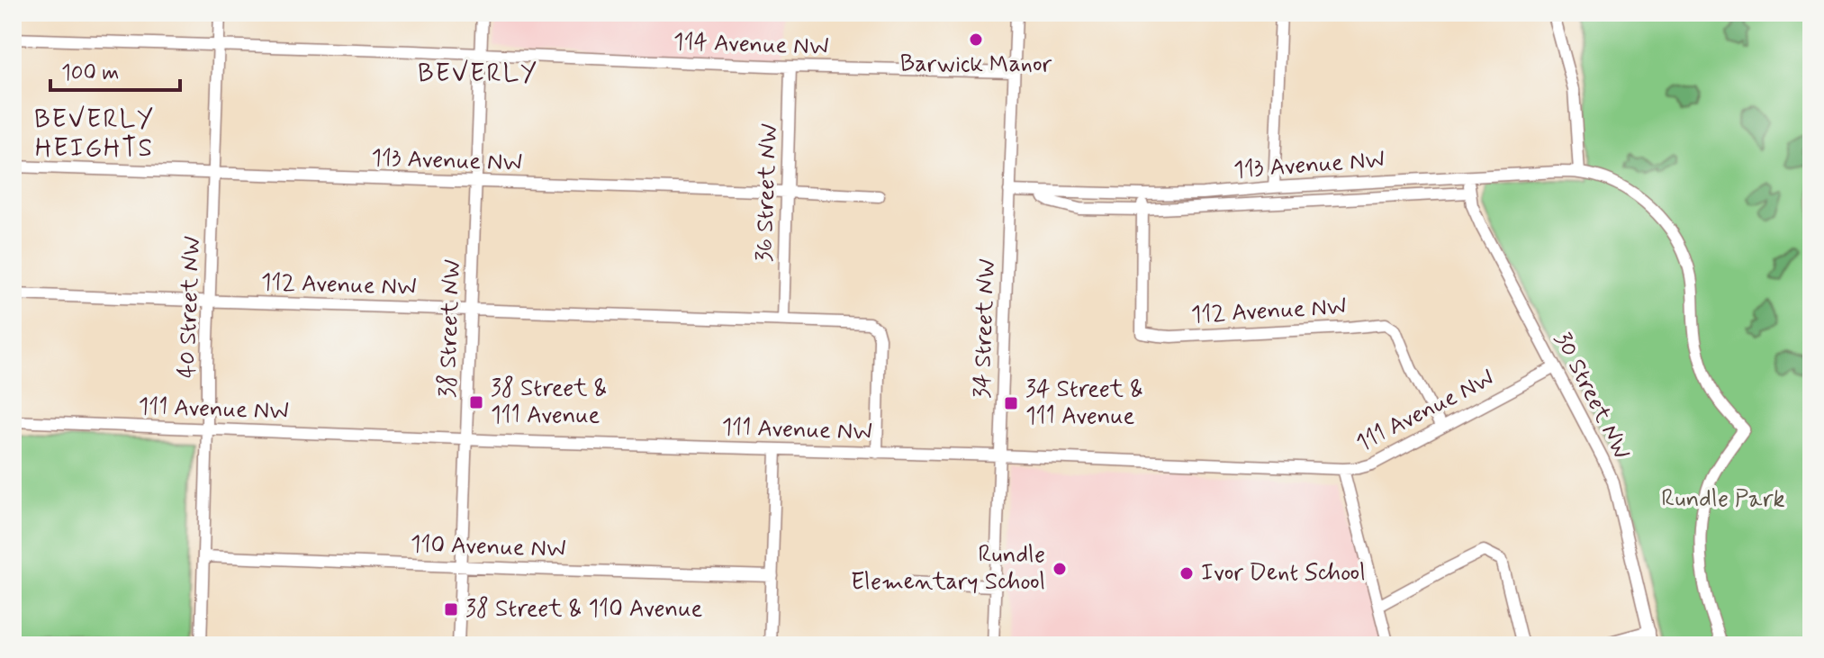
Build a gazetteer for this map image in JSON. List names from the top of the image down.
{
  "streets": {
    "street": [
      "114 Avenue NW",
      "113 Avenue NW",
      "36 Street NW",
      "112 Avenue NW",
      "40 Street NW",
      "38 Street NW",
      "34 Street NW",
      "30 Street NW",
      "111 Avenue NW",
      "110 Avenue NW"
    ]
  },
  "crossings": [
    ["114 Avenue NW", "36 Street NW"],
    ["114 Avenue NW", "40 Street NW"],
    ["114 Avenue NW", "38 Street NW"],
    ["114 Avenue NW", "34 Street NW"],
    ["113 Avenue NW", "36 Street NW"],
    ["113 Avenue NW", "112 Avenue NW"],
    ["113 Avenue NW", "40 Street NW"],
    ["113 Avenue NW", "38 Street NW"],
    ["113 Avenue NW", "34 Street NW"],
    ["113 Avenue NW", "30 Street NW"],
    ["36 Street NW", "112 Avenue NW"],
    ["112 Avenue NW", "40 Street NW"],
    ["112 Avenue NW", "38 Street NW"],
    ["112 Avenue NW", "111 Avenue NW"],
    ["40 Street NW", "111 Avenue NW"],
    ["40 Street NW", "110 Avenue NW"],
    ["38 Street NW", "111 Avenue NW"],
    ["38 Street NW", "110 Avenue NW"],
    ["34 Street NW", "111 Avenue NW"],
    ["30 Street NW", "111 Avenue NW"]
  ],
  "districts": ["BEVERLY", "BEVERLY HEIGHTS"],
  "parks": ["Rundle Park"],
  "places": {
    "other": ["Barwick Manor", "Rundle Elementary School", "Ivor Dent School"],
    "transit": ["38 Street & 111 Avenue", "34 Street & 111 Avenue", "38 Street & 110 Avenue"]
  },
  "scale_bar": "100 m"
}
